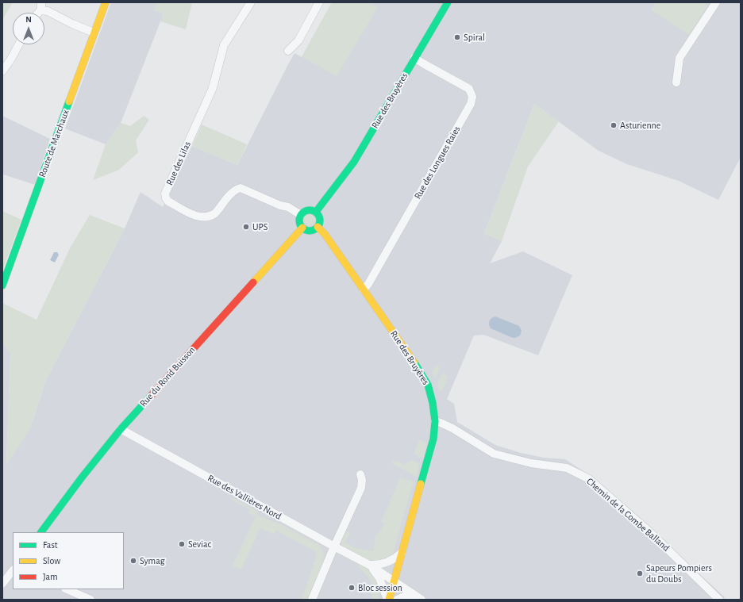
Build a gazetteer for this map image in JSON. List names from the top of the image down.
{
  "streets": {
    "street": [
      "Rue des Bruyères",
      "Route de Marchaux",
      "Rue des Longues Raies",
      "Rue des Lilas",
      "Rue du Rond Buisson",
      "Rue des Vallières Nord",
      "Chemin de la Combe Balland"
    ]
  },
  "crossings": [
    ["Rue des Bruyères", "Rue des Longues Raies"],
    ["Rue des Bruyères", "Rue des Lilas"],
    ["Rue des Bruyères", "Rue du Rond Buisson"],
    ["Rue des Bruyères", "Rue des Vallières Nord"],
    ["Rue des Bruyères", "Chemin de la Combe Balland"],
    ["Rue des Lilas", "Rue du Rond Buisson"],
    ["Rue du Rond Buisson", "Rue des Vallières Nord"]
  ],
  "places": [
    "Spiral",
    "Asturienne",
    "UPS",
    "Seviac",
    "Symag",
    "Sapeurs Pompiers du Doubs",
    "Bloc session"
  ],
  "legend": ["Fast", "Slow", "Jam"],
  "north": "top"
}
